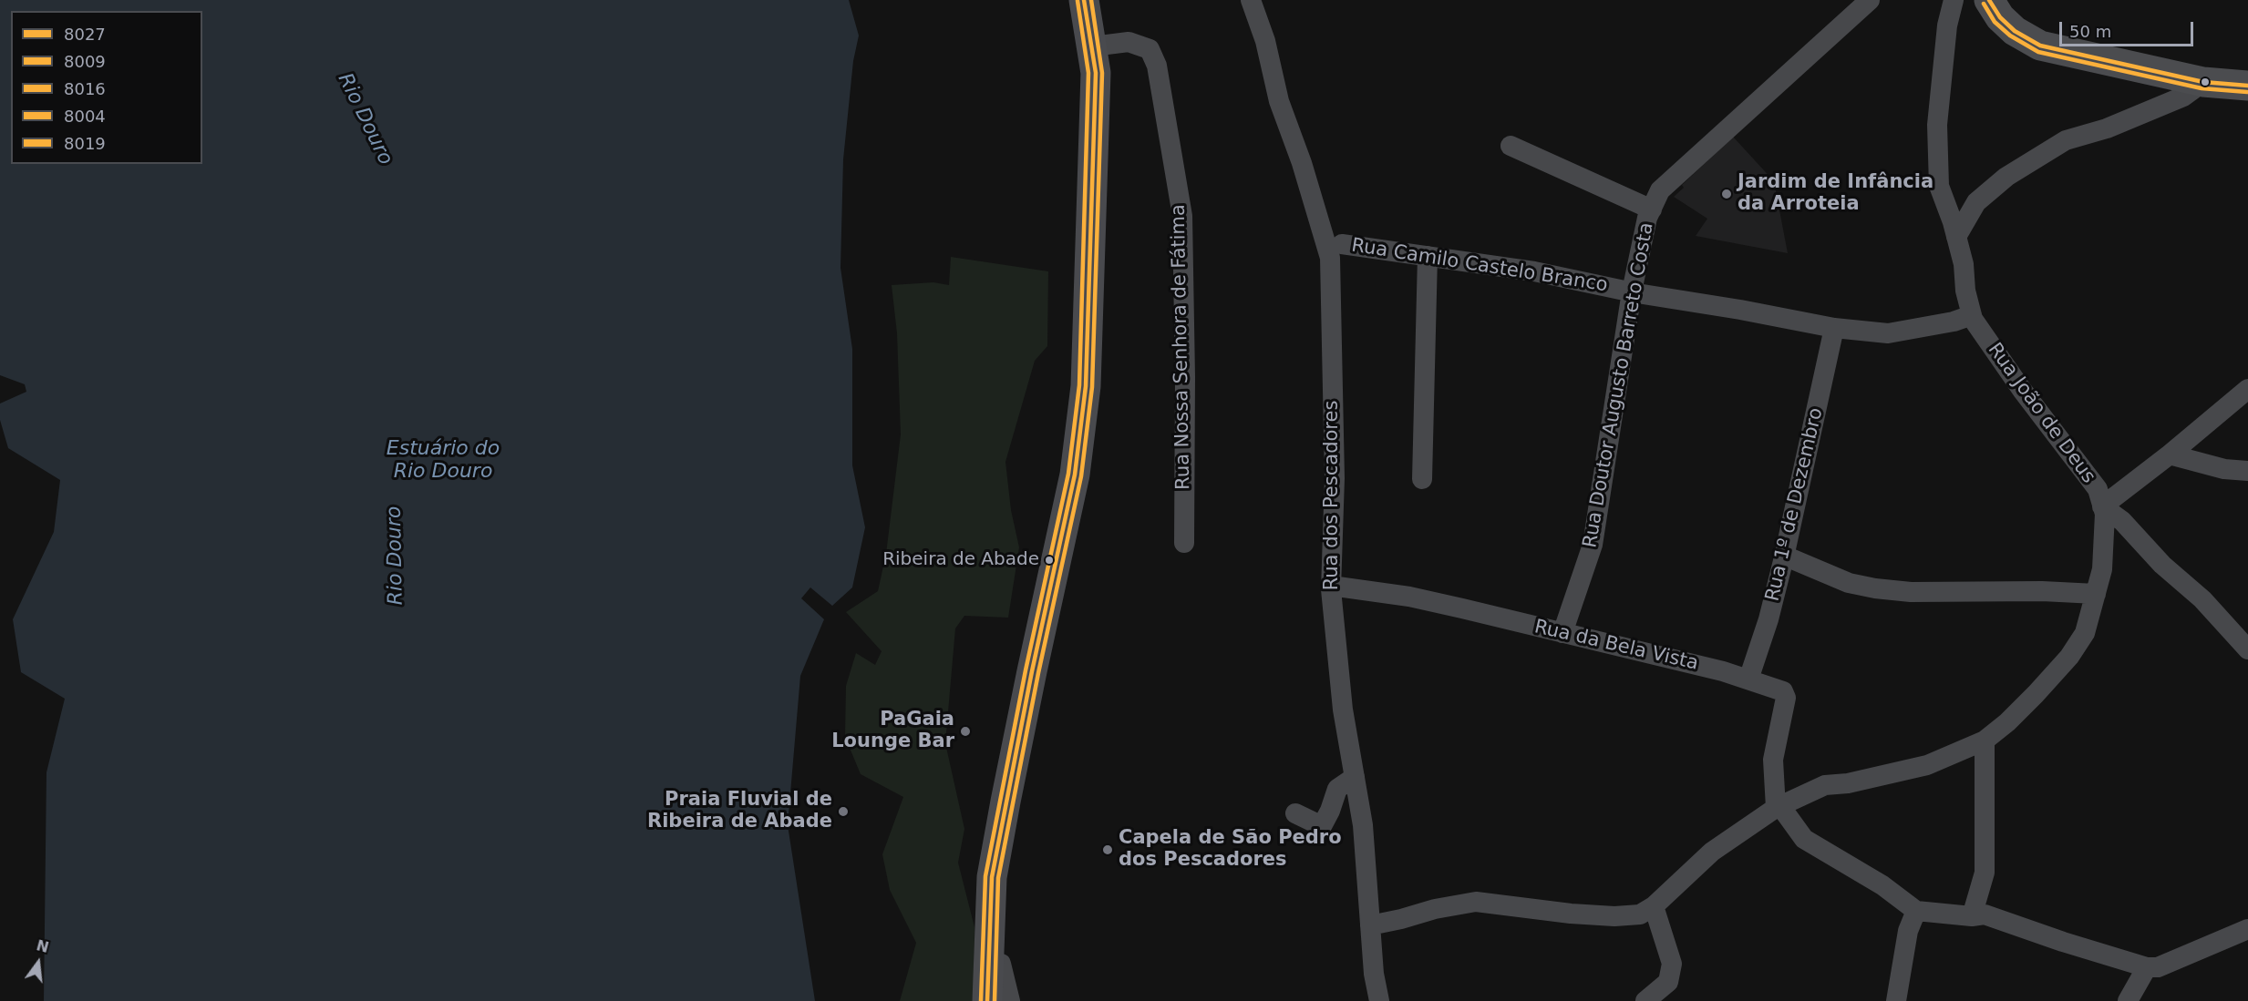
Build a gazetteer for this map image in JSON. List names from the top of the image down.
{
  "streets": {
    "street": [
      "Rua Camilo Castelo Branco",
      "Rua Nossa Senhora de Fátima",
      "Rua Doutor Augusto Barreto Costa",
      "Rua João de Deus",
      "Rua dos Pescadores",
      "Rua 1º de Dezembro",
      "Rua da Bela Vista"
    ]
  },
  "crossings": [
    ["Rua Camilo Castelo Branco", "Rua Doutor Augusto Barreto Costa"],
    ["Rua Camilo Castelo Branco", "Rua João de Deus"],
    ["Rua Camilo Castelo Branco", "Rua 1º de Dezembro"],
    ["Rua Doutor Augusto Barreto Costa", "Rua da Bela Vista"],
    ["Rua João de Deus", "Rua dos Pescadores"],
    ["Rua João de Deus", "Rua da Bela Vista"],
    ["Rua dos Pescadores", "Rua da Bela Vista"],
    ["Rua 1º de Dezembro", "Rua da Bela Vista"]
  ],
  "water": ["Rio Douro", "Estuário do Rio Douro"],
  "places": [
    "Jardim de Infância da Arroteia",
    "Ribeira de Abade",
    "PaGaia Lounge Bar",
    "Praia Fluvial de Ribeira de Abade",
    "Capela de São Pedro dos Pescadores"
  ],
  "lines": [
    "transit line 8027",
    "transit line 8009",
    "transit line 8004",
    "transit line 8016",
    "transit line 8019"
  ],
  "legend": [
    "8027",
    "8009",
    "8016",
    "8004",
    "8019"
  ],
  "scale_bar": "50 m",
  "north": "top"
}
